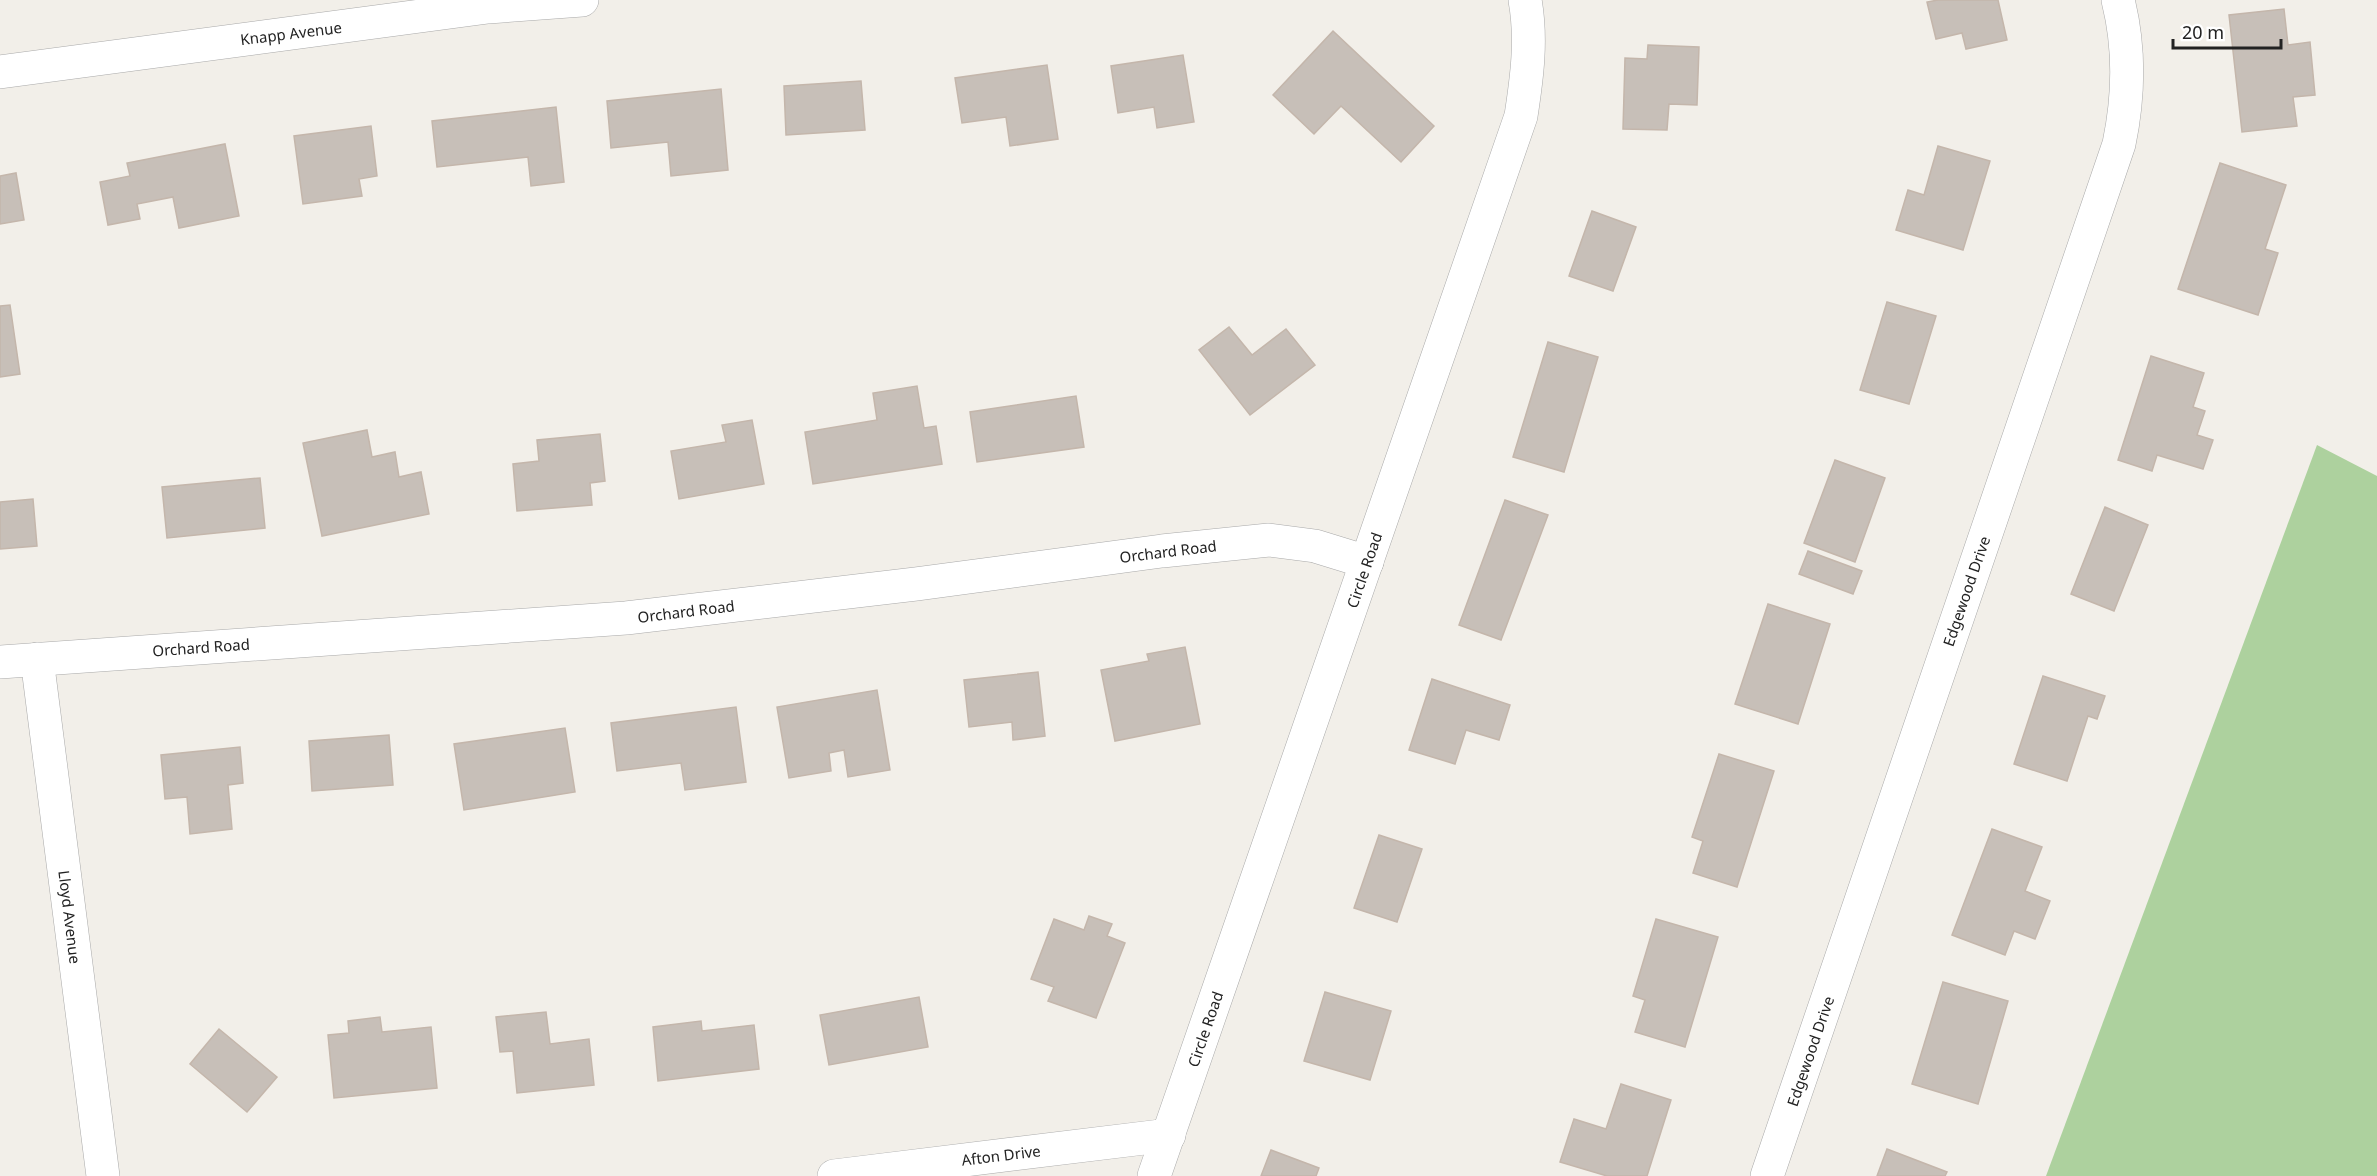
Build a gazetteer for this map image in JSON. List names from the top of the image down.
{
  "streets": {
    "street": [
      "Knapp Avenue",
      "Orchard Road",
      "Circle Road",
      "Edgewood Drive",
      "Lloyd Avenue",
      "Afton Drive"
    ]
  },
  "crossings": [
    ["Orchard Road", "Circle Road"],
    ["Orchard Road", "Lloyd Avenue"],
    ["Circle Road", "Afton Drive"]
  ],
  "scale_bar": "20 m"
}
